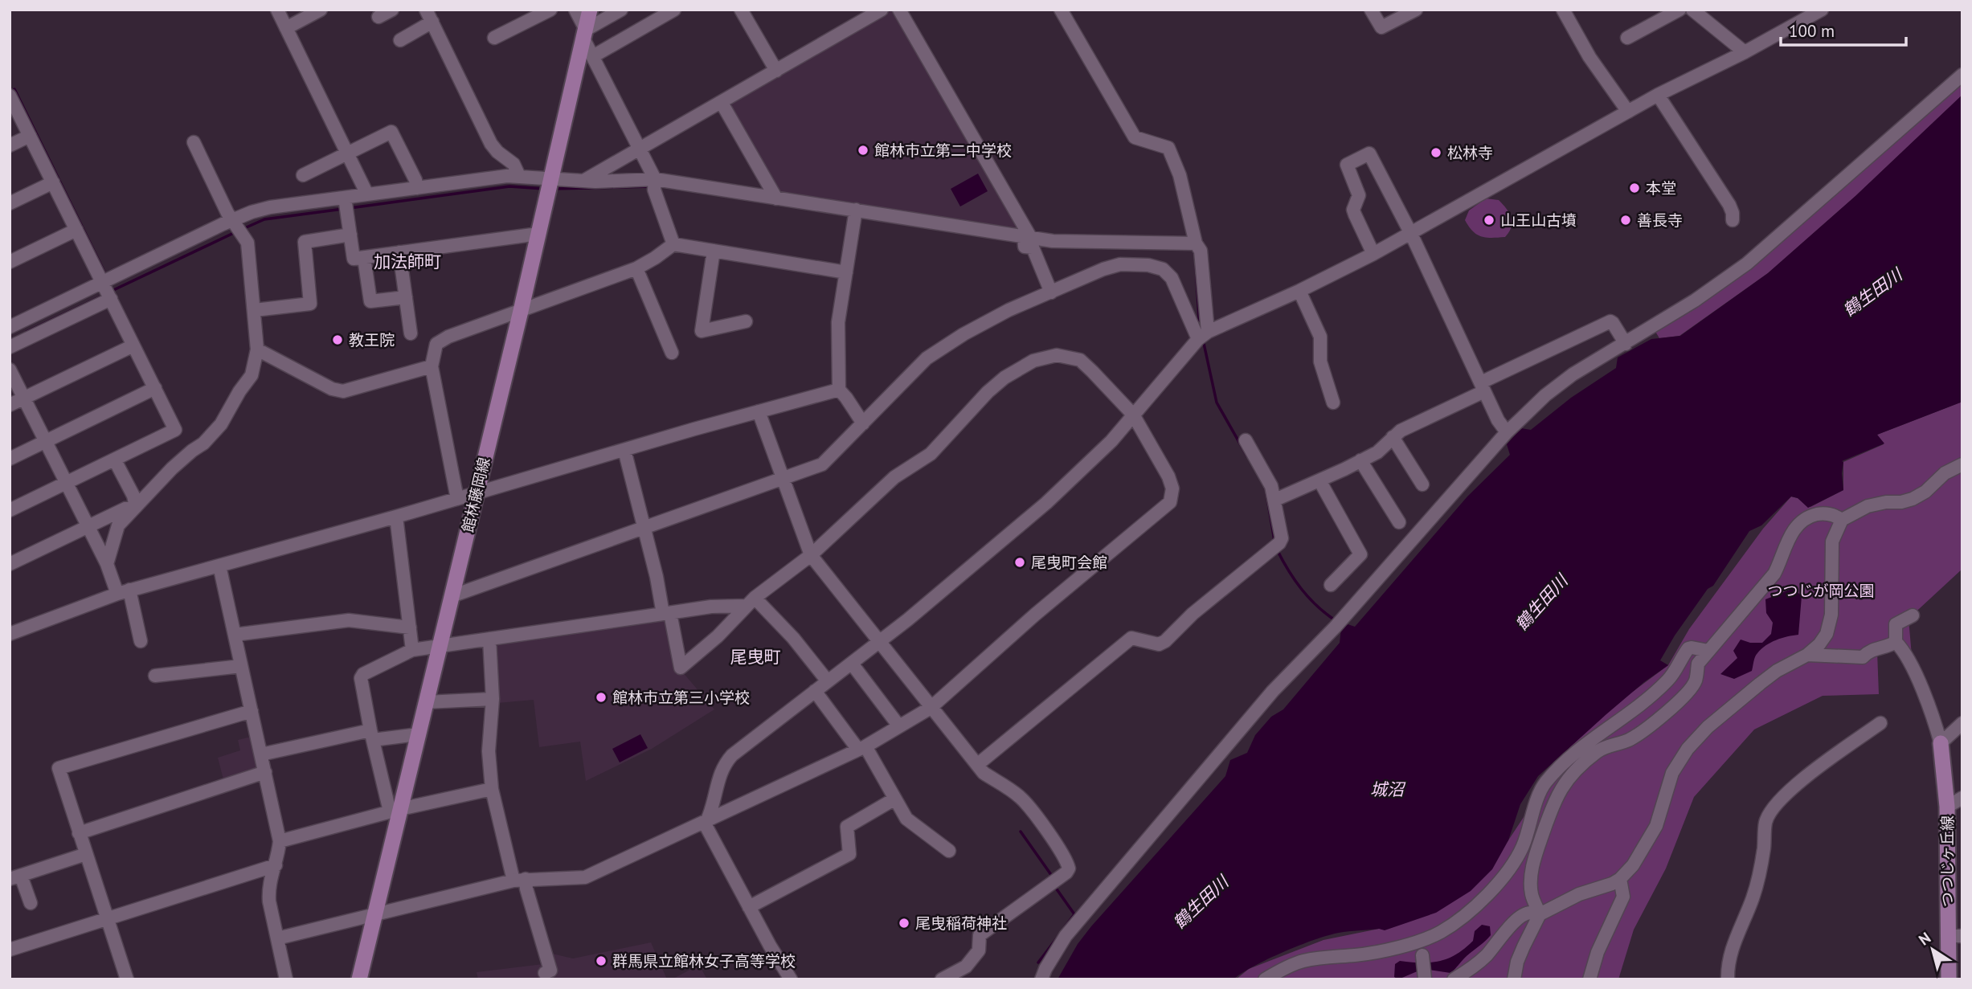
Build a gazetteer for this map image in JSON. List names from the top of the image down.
{
  "streets": {
    "main road": ["館林藤岡線", "つつじヶ丘線"]
  },
  "districts": ["加法師町", "尾曳町"],
  "water": ["鶴生田川", "城沼"],
  "parks": ["つつじが岡公園"],
  "places": [
    "館林市立第二中学校",
    "松林寺",
    "本堂",
    "山王山古墳",
    "善長寺",
    "教王院",
    "尾曳町会館",
    "館林市立第三小学校",
    "尾曳稲荷神社",
    "群馬県立館林女子高等学校"
  ],
  "scale_bar": "100 m",
  "north": "top left"
}
